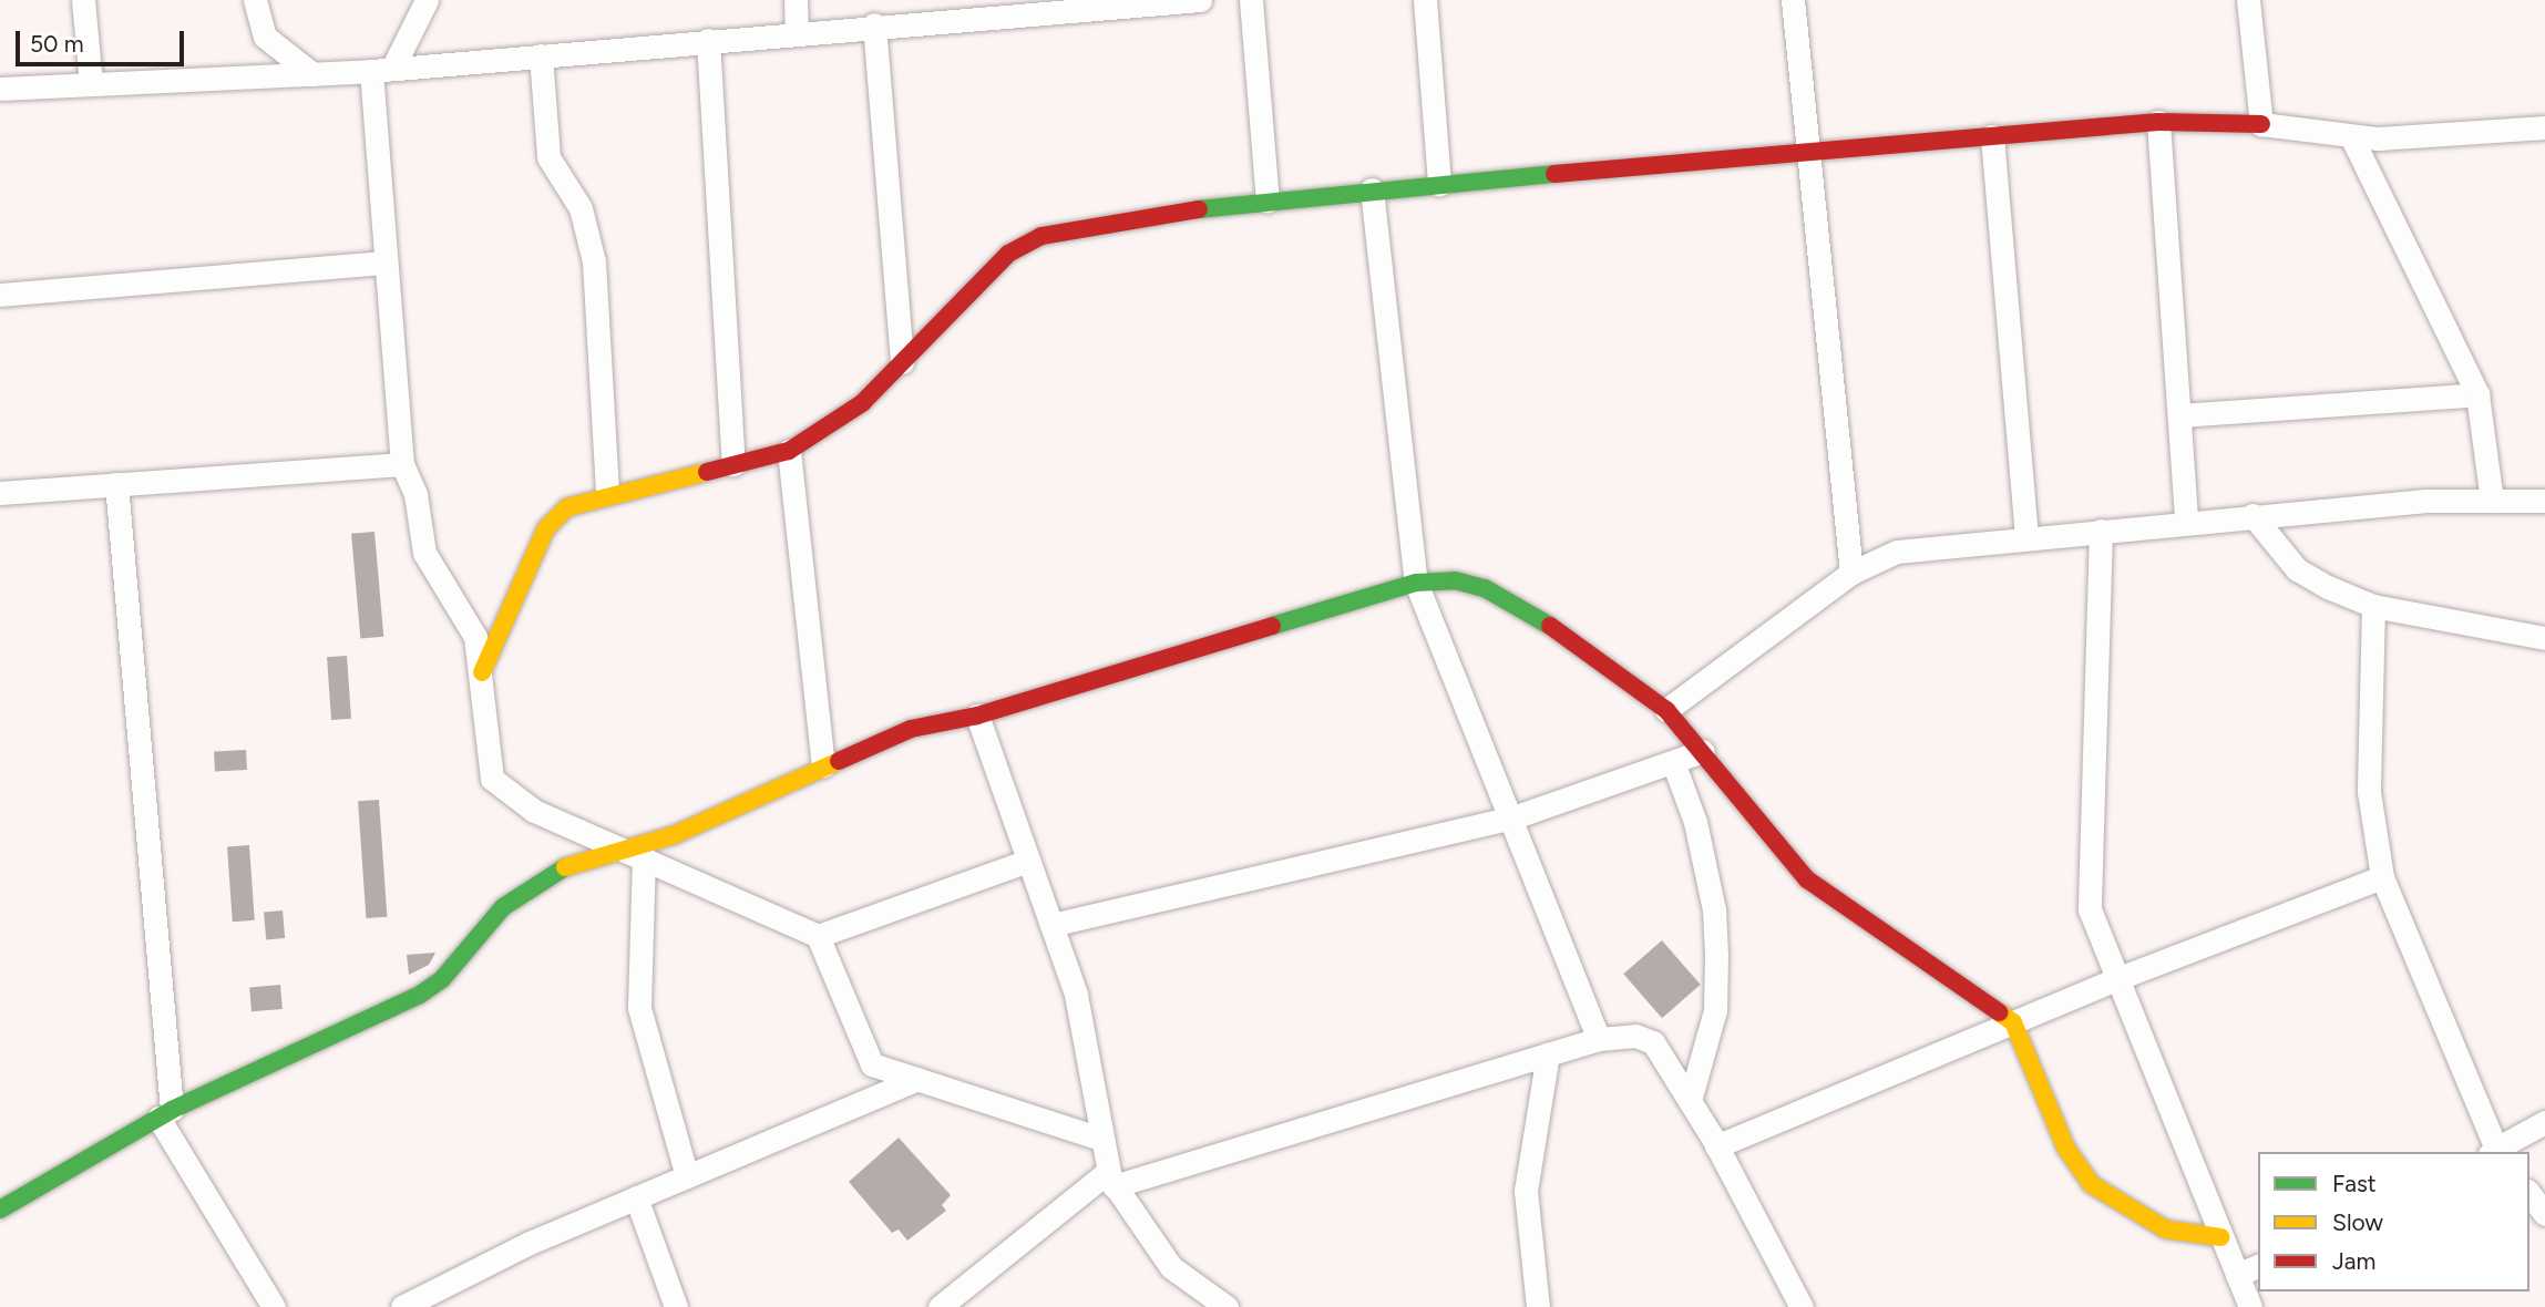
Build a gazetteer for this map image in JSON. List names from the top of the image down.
{
  "legend": ["Fast", "Slow", "Jam"],
  "scale_bar": "50 m"
}
